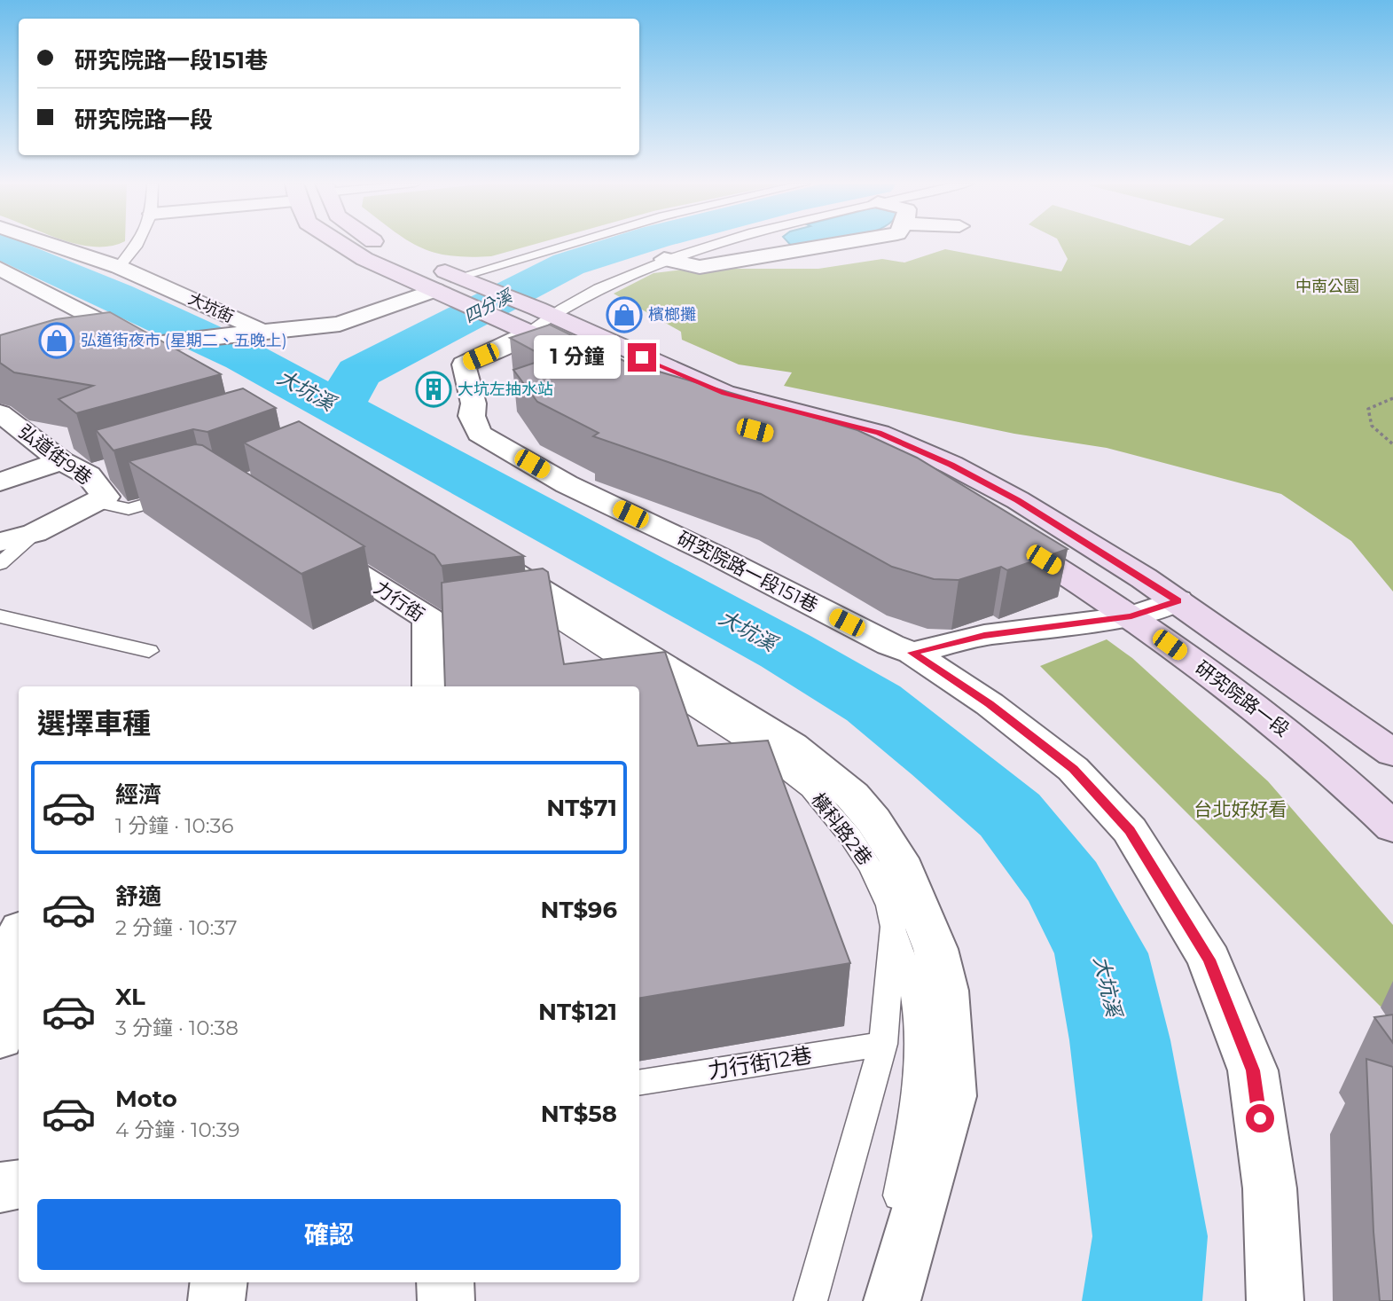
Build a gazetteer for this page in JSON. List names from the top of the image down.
{
  "streets": {
    "main road": ["研究院路一段"],
    "street": [
      "大坑街",
      "弘道街9巷",
      "研究院路一段151巷",
      "力行街"
    ],
    "lane": ["橫科路2巷", "力行街12巷"]
  },
  "crossings": [
    ["橫科路2巷", "力行街12巷"]
  ],
  "water": ["四分溪", "大坑溪"],
  "parks": ["中南公園", "台北好好看"],
  "places": {
    "shop": ["檳榔攤", "弘道街夜市 (星期二、五晚上)"],
    "building": ["大坑左抽水站"]
  },
  "page": {
    "banner": ["研究院路一段151巷", "研究院路一段"],
    "bubble": "1 分鐘",
    "heading": "選擇車種",
    "list": [
      {
        "name": "經濟",
        "note": "1 分鐘 · 10:36",
        "value": "NT$71"
      },
      {
        "name": "舒適",
        "note": "2 分鐘 · 10:37",
        "value": "NT$96"
      },
      {
        "name": "XL",
        "note": "3 分鐘 · 10:38",
        "value": "NT$121"
      },
      {
        "name": "Moto",
        "note": "4 分鐘 · 10:39",
        "value": "NT$58"
      }
    ],
    "buttons": "確認"
  }
}
